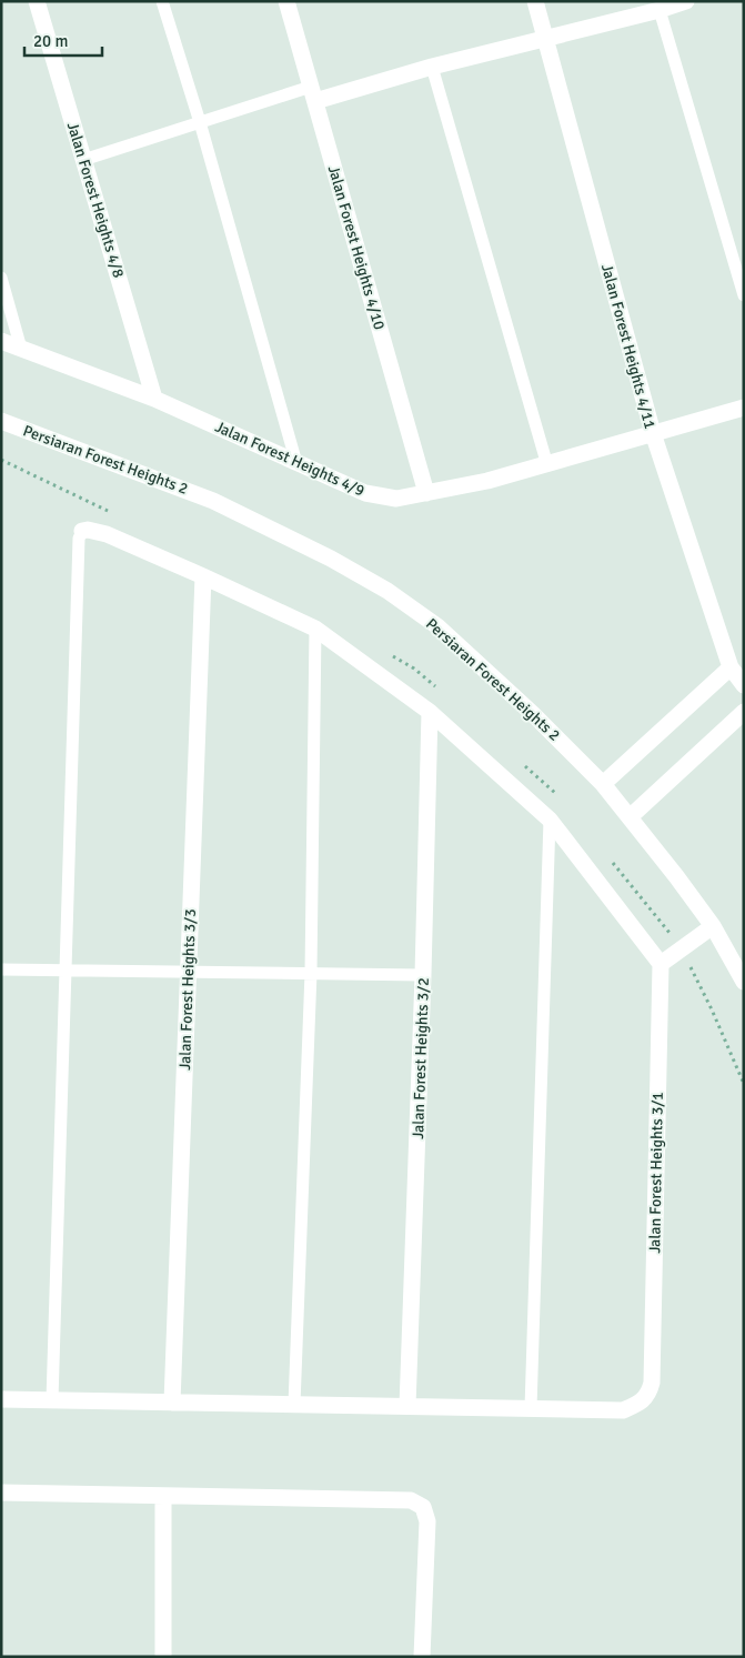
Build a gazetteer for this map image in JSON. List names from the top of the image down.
{
  "streets": {
    "street": [
      "Jalan Forest Heights 4/8",
      "Jalan Forest Heights 4/10",
      "Jalan Forest Heights 4/11",
      "Jalan Forest Heights 4/9",
      "Persiaran Forest Heights 2",
      "Jalan Forest Heights 3/3",
      "Jalan Forest Heights 3/2",
      "Jalan Forest Heights 3/1"
    ]
  },
  "crossings": [
    ["Jalan Forest Heights 4/8", "Jalan Forest Heights 4/9"],
    ["Jalan Forest Heights 4/10", "Jalan Forest Heights 4/9"],
    ["Jalan Forest Heights 4/11", "Jalan Forest Heights 4/9"]
  ],
  "scale_bar": "20 m"
}
